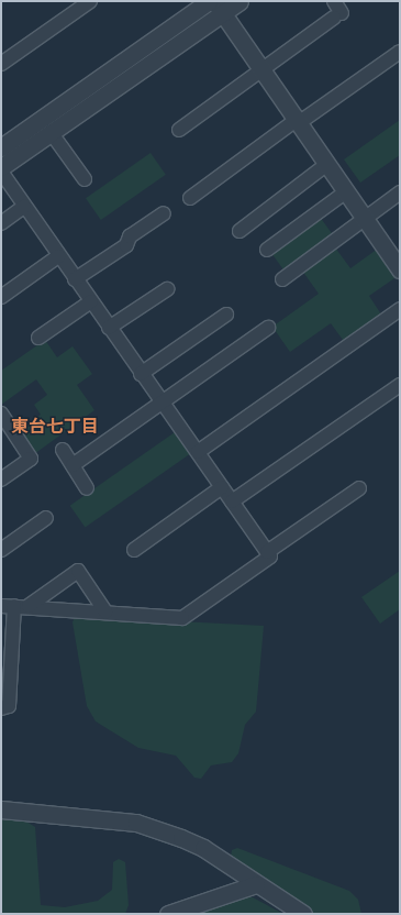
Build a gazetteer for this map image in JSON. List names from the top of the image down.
{
  "districts": ["東台七丁目"]
}
